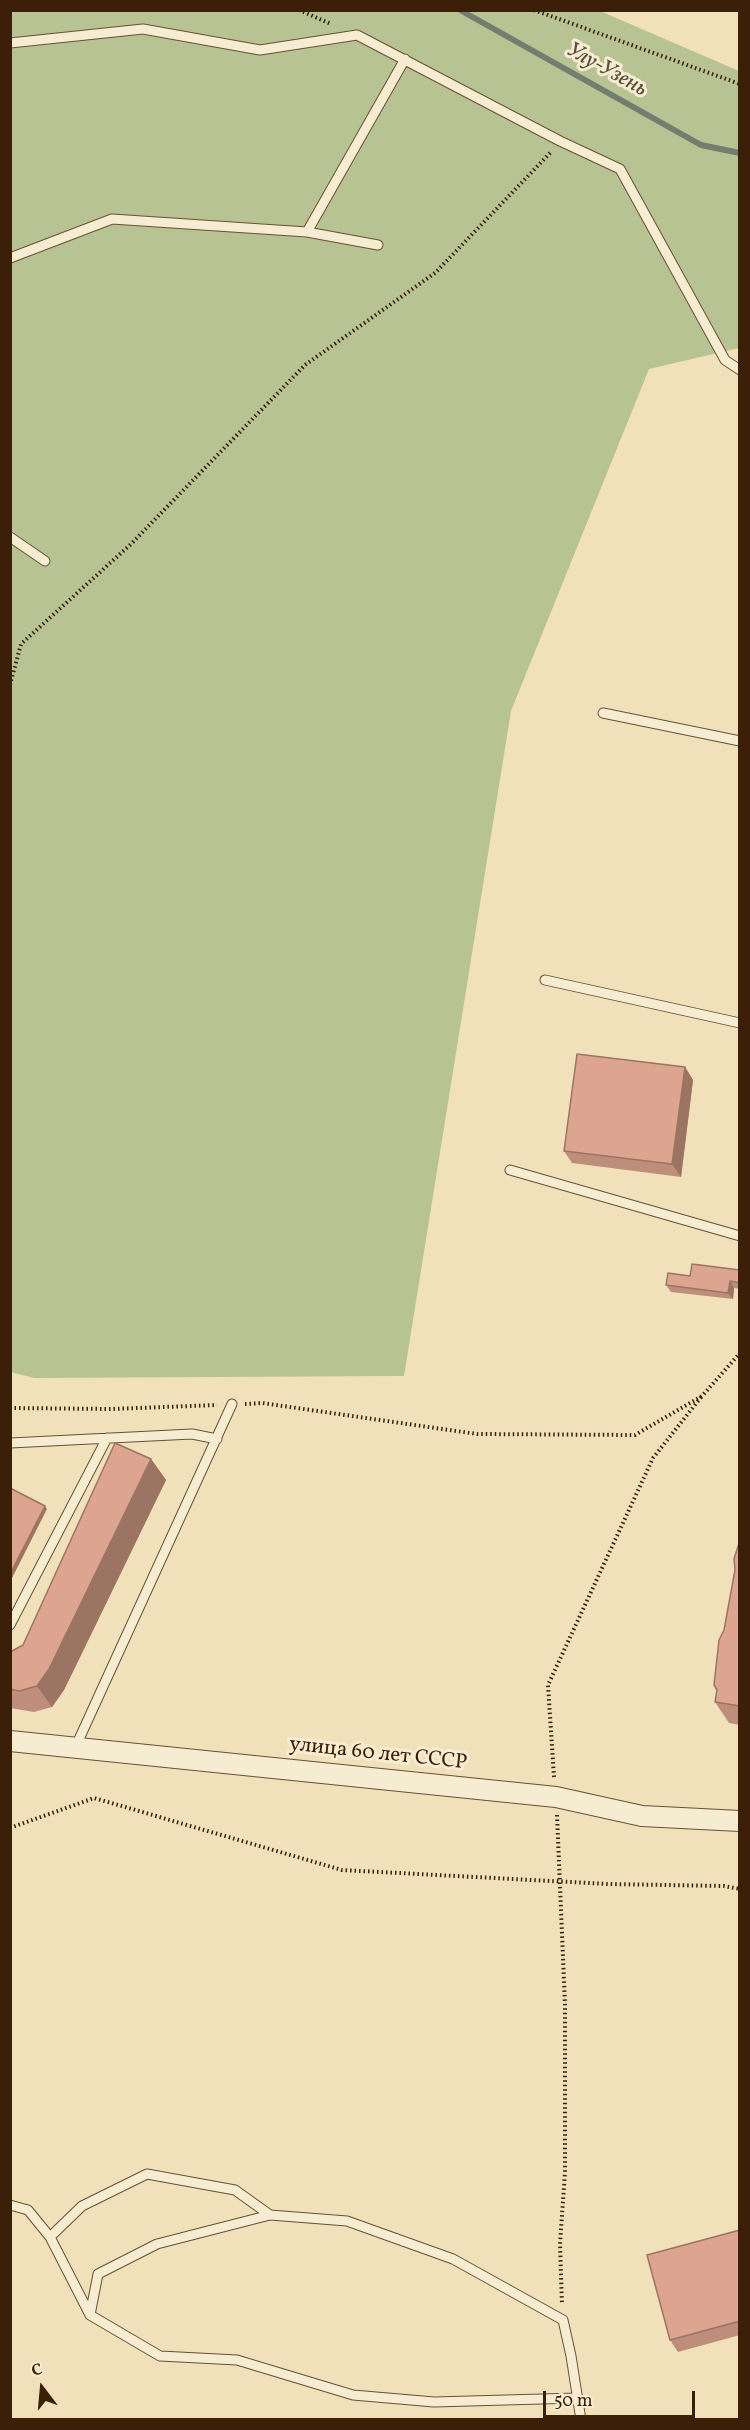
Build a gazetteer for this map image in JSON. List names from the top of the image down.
{
  "streets": {
    "street": ["улица 60 лет СССР"]
  },
  "water": ["Улу-Узень"],
  "scale_bar": "50 m",
  "north": "top"
}
